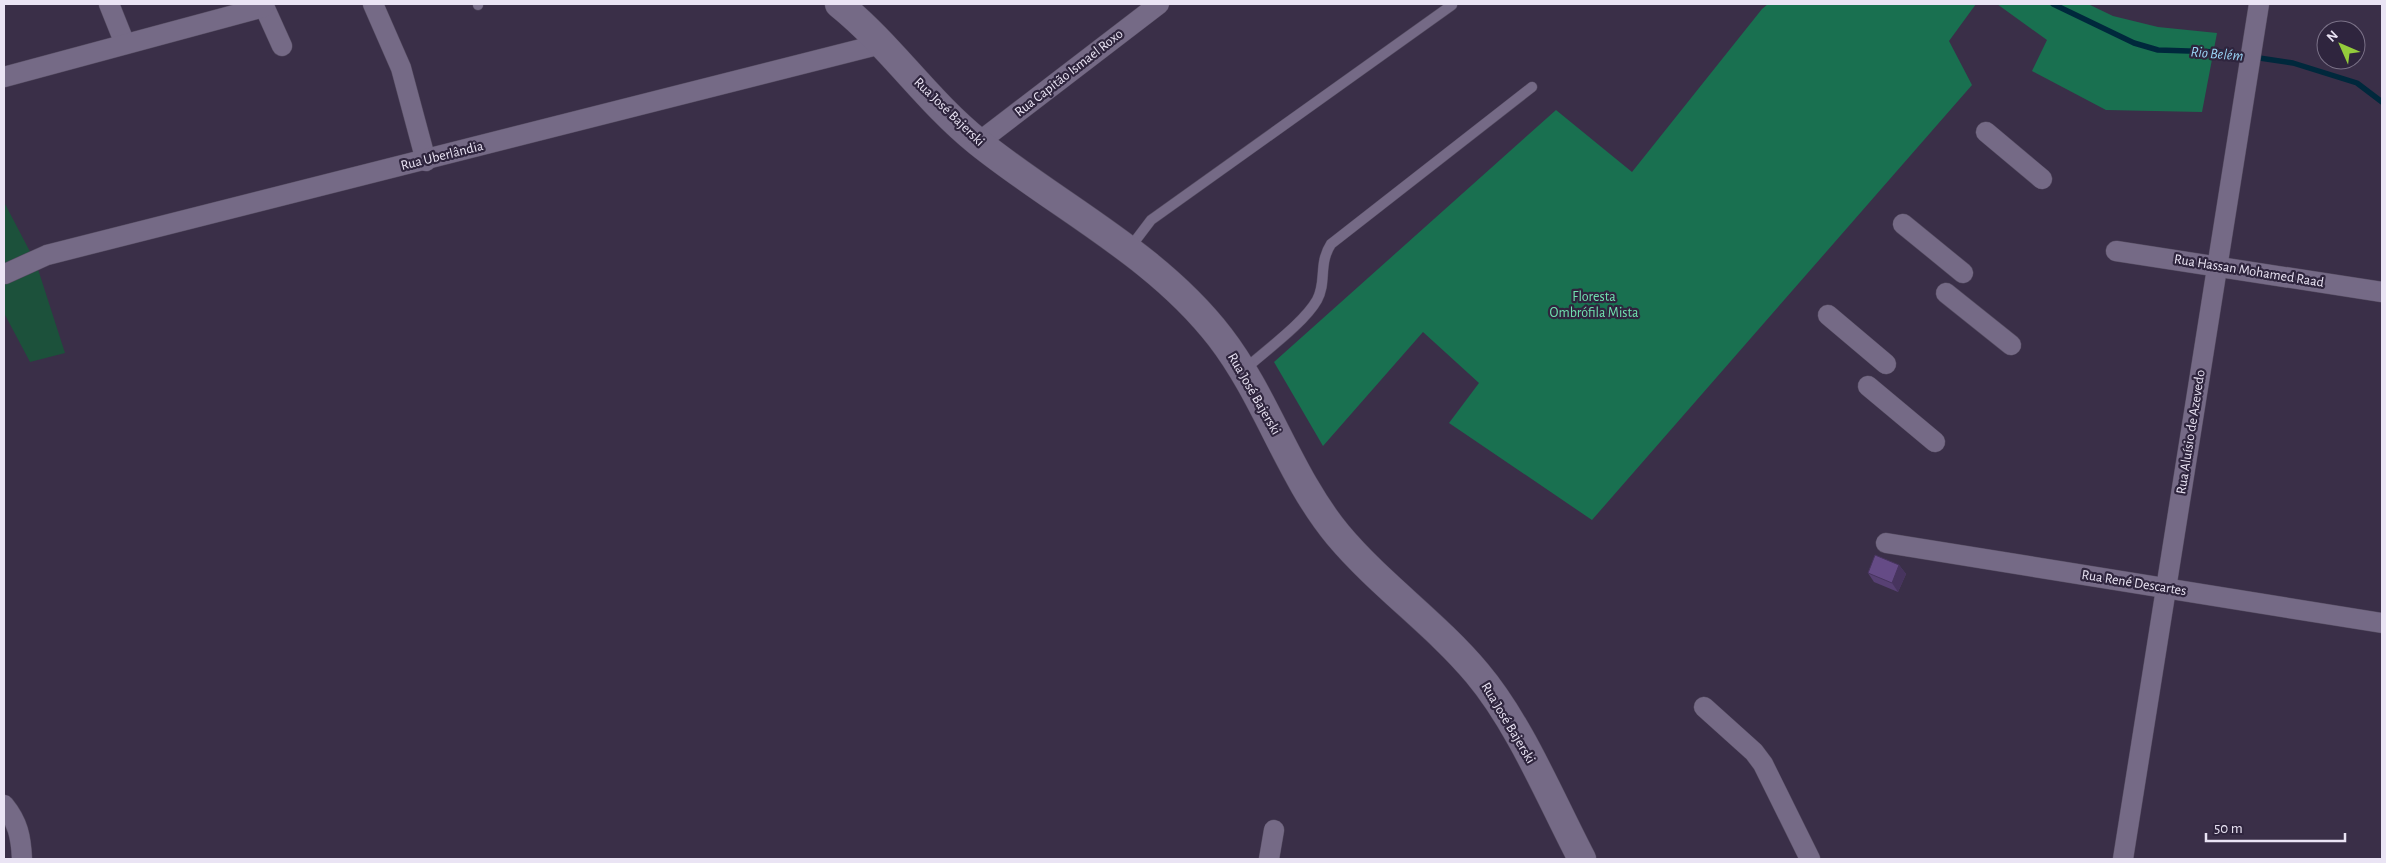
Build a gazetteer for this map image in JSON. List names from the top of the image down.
{
  "streets": {
    "main road": ["Rua José Bajerski"],
    "street": [
      "Rua Capitão Ismael Roxo",
      "Rua Uberlândia",
      "Rua Hassan Mohamed Raad",
      "Rua Aluísio de Azevedo",
      "Rua René Descartes"
    ]
  },
  "crossings": [
    ["Rua Capitão Ismael Roxo", "Rua José Bajerski"],
    ["Rua José Bajerski", "Rua Uberlândia"],
    ["Rua Hassan Mohamed Raad", "Rua Aluísio de Azevedo"],
    ["Rua Aluísio de Azevedo", "Rua René Descartes"]
  ],
  "water": ["Rio Belém"],
  "parks": ["Floresta Ombrófila Mista"],
  "scale_bar": "50 m",
  "north": "top left"
}
